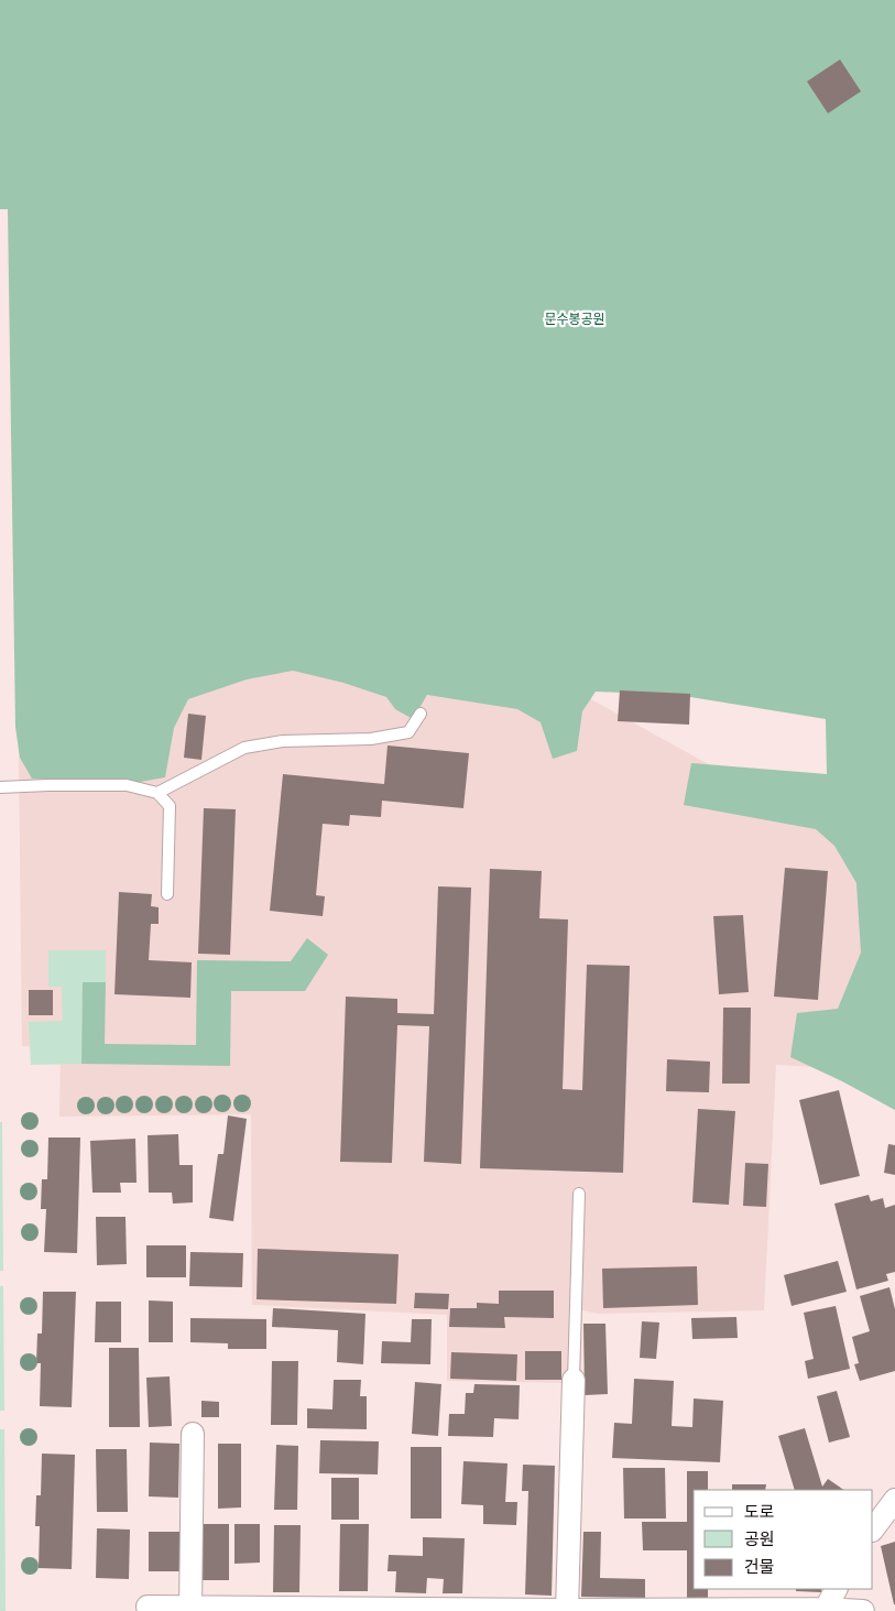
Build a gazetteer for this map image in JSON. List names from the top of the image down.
{
  "parks": ["문수봉공원"],
  "legend": ["도로", "공원", "건물"]
}
